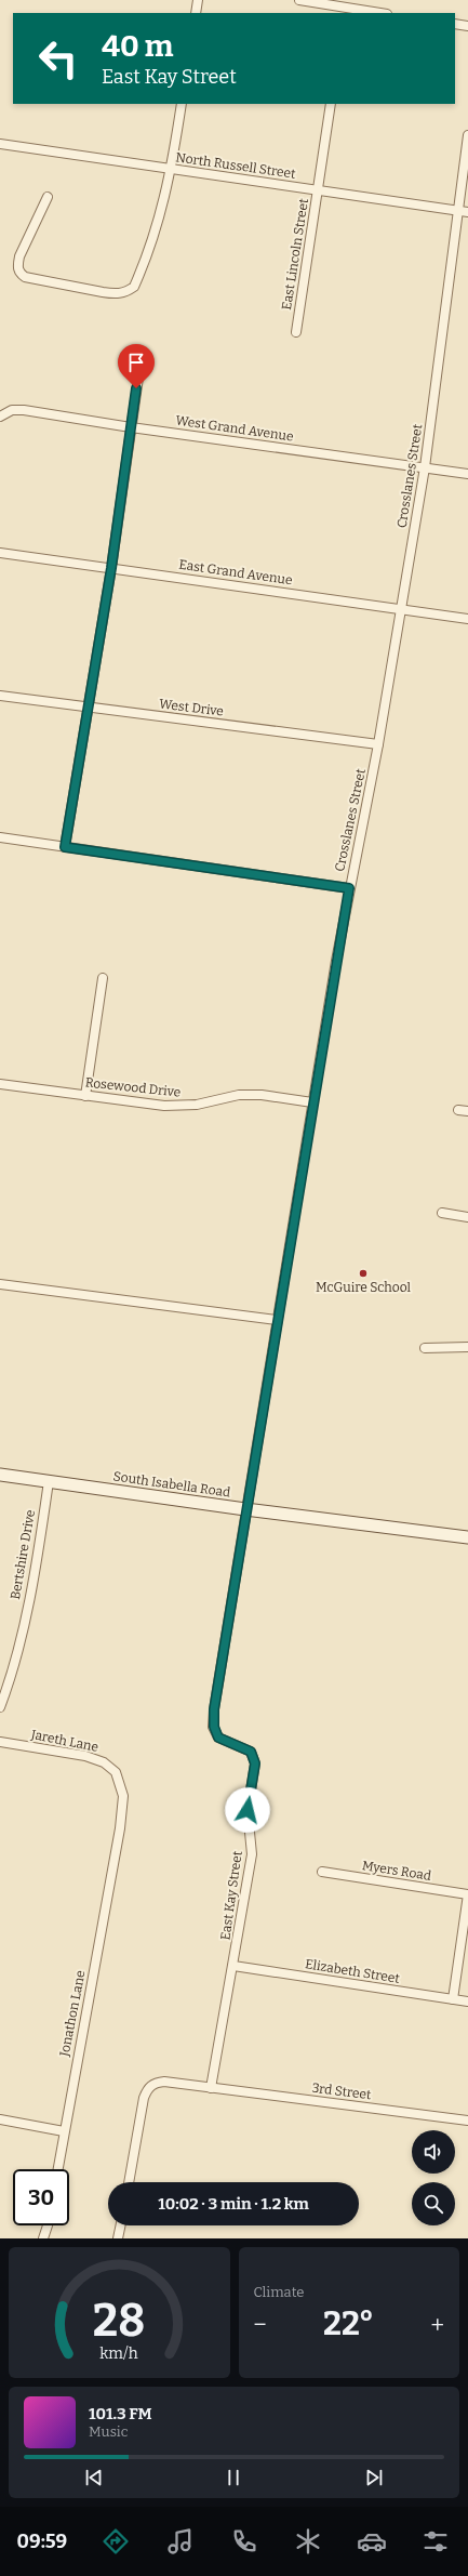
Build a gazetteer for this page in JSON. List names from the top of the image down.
{
  "streets": {
    "main road": ["South Isabella Road"],
    "street": [
      "North Russell Street",
      "East Lincoln Street",
      "West Grand Avenue",
      "Crosslanes Street",
      "East Grand Avenue",
      "West Drive",
      "Rosewood Drive",
      "Bertshire Drive",
      "Jareth Lane",
      "Myers Road",
      "East Kay Street",
      "Elizabeth Street",
      "Jonathon Lane",
      "3rd Street"
    ]
  },
  "crossings": [
    ["North Russell Street", "East Lincoln Street"],
    ["North Russell Street", "Crosslanes Street"],
    ["West Grand Avenue", "Crosslanes Street"],
    ["Crosslanes Street", "East Grand Avenue"],
    ["Crosslanes Street", "West Drive"],
    ["Crosslanes Street", "Rosewood Drive"],
    ["Crosslanes Street", "South Isabella Road"],
    ["Crosslanes Street", "East Kay Street"],
    ["South Isabella Road", "Bertshire Drive"],
    ["South Isabella Road", "East Kay Street"],
    ["Jareth Lane", "Jonathon Lane"],
    ["East Kay Street", "Elizabeth Street"],
    ["East Kay Street", "3rd Street"]
  ],
  "places": ["McGuire School"],
  "page": {
    "turn": ["40 m", "East Kay Street"],
    "limit": "30",
    "trip": "10:02 · 3 min · 1.2 km",
    "tile": "Climate",
    "heat": ["−", "22°", "+"],
    "song": ["101.3 FM", "Music"],
    "tabs": "09:59",
    "gauge": ["28", "km/h"]
  }
}
